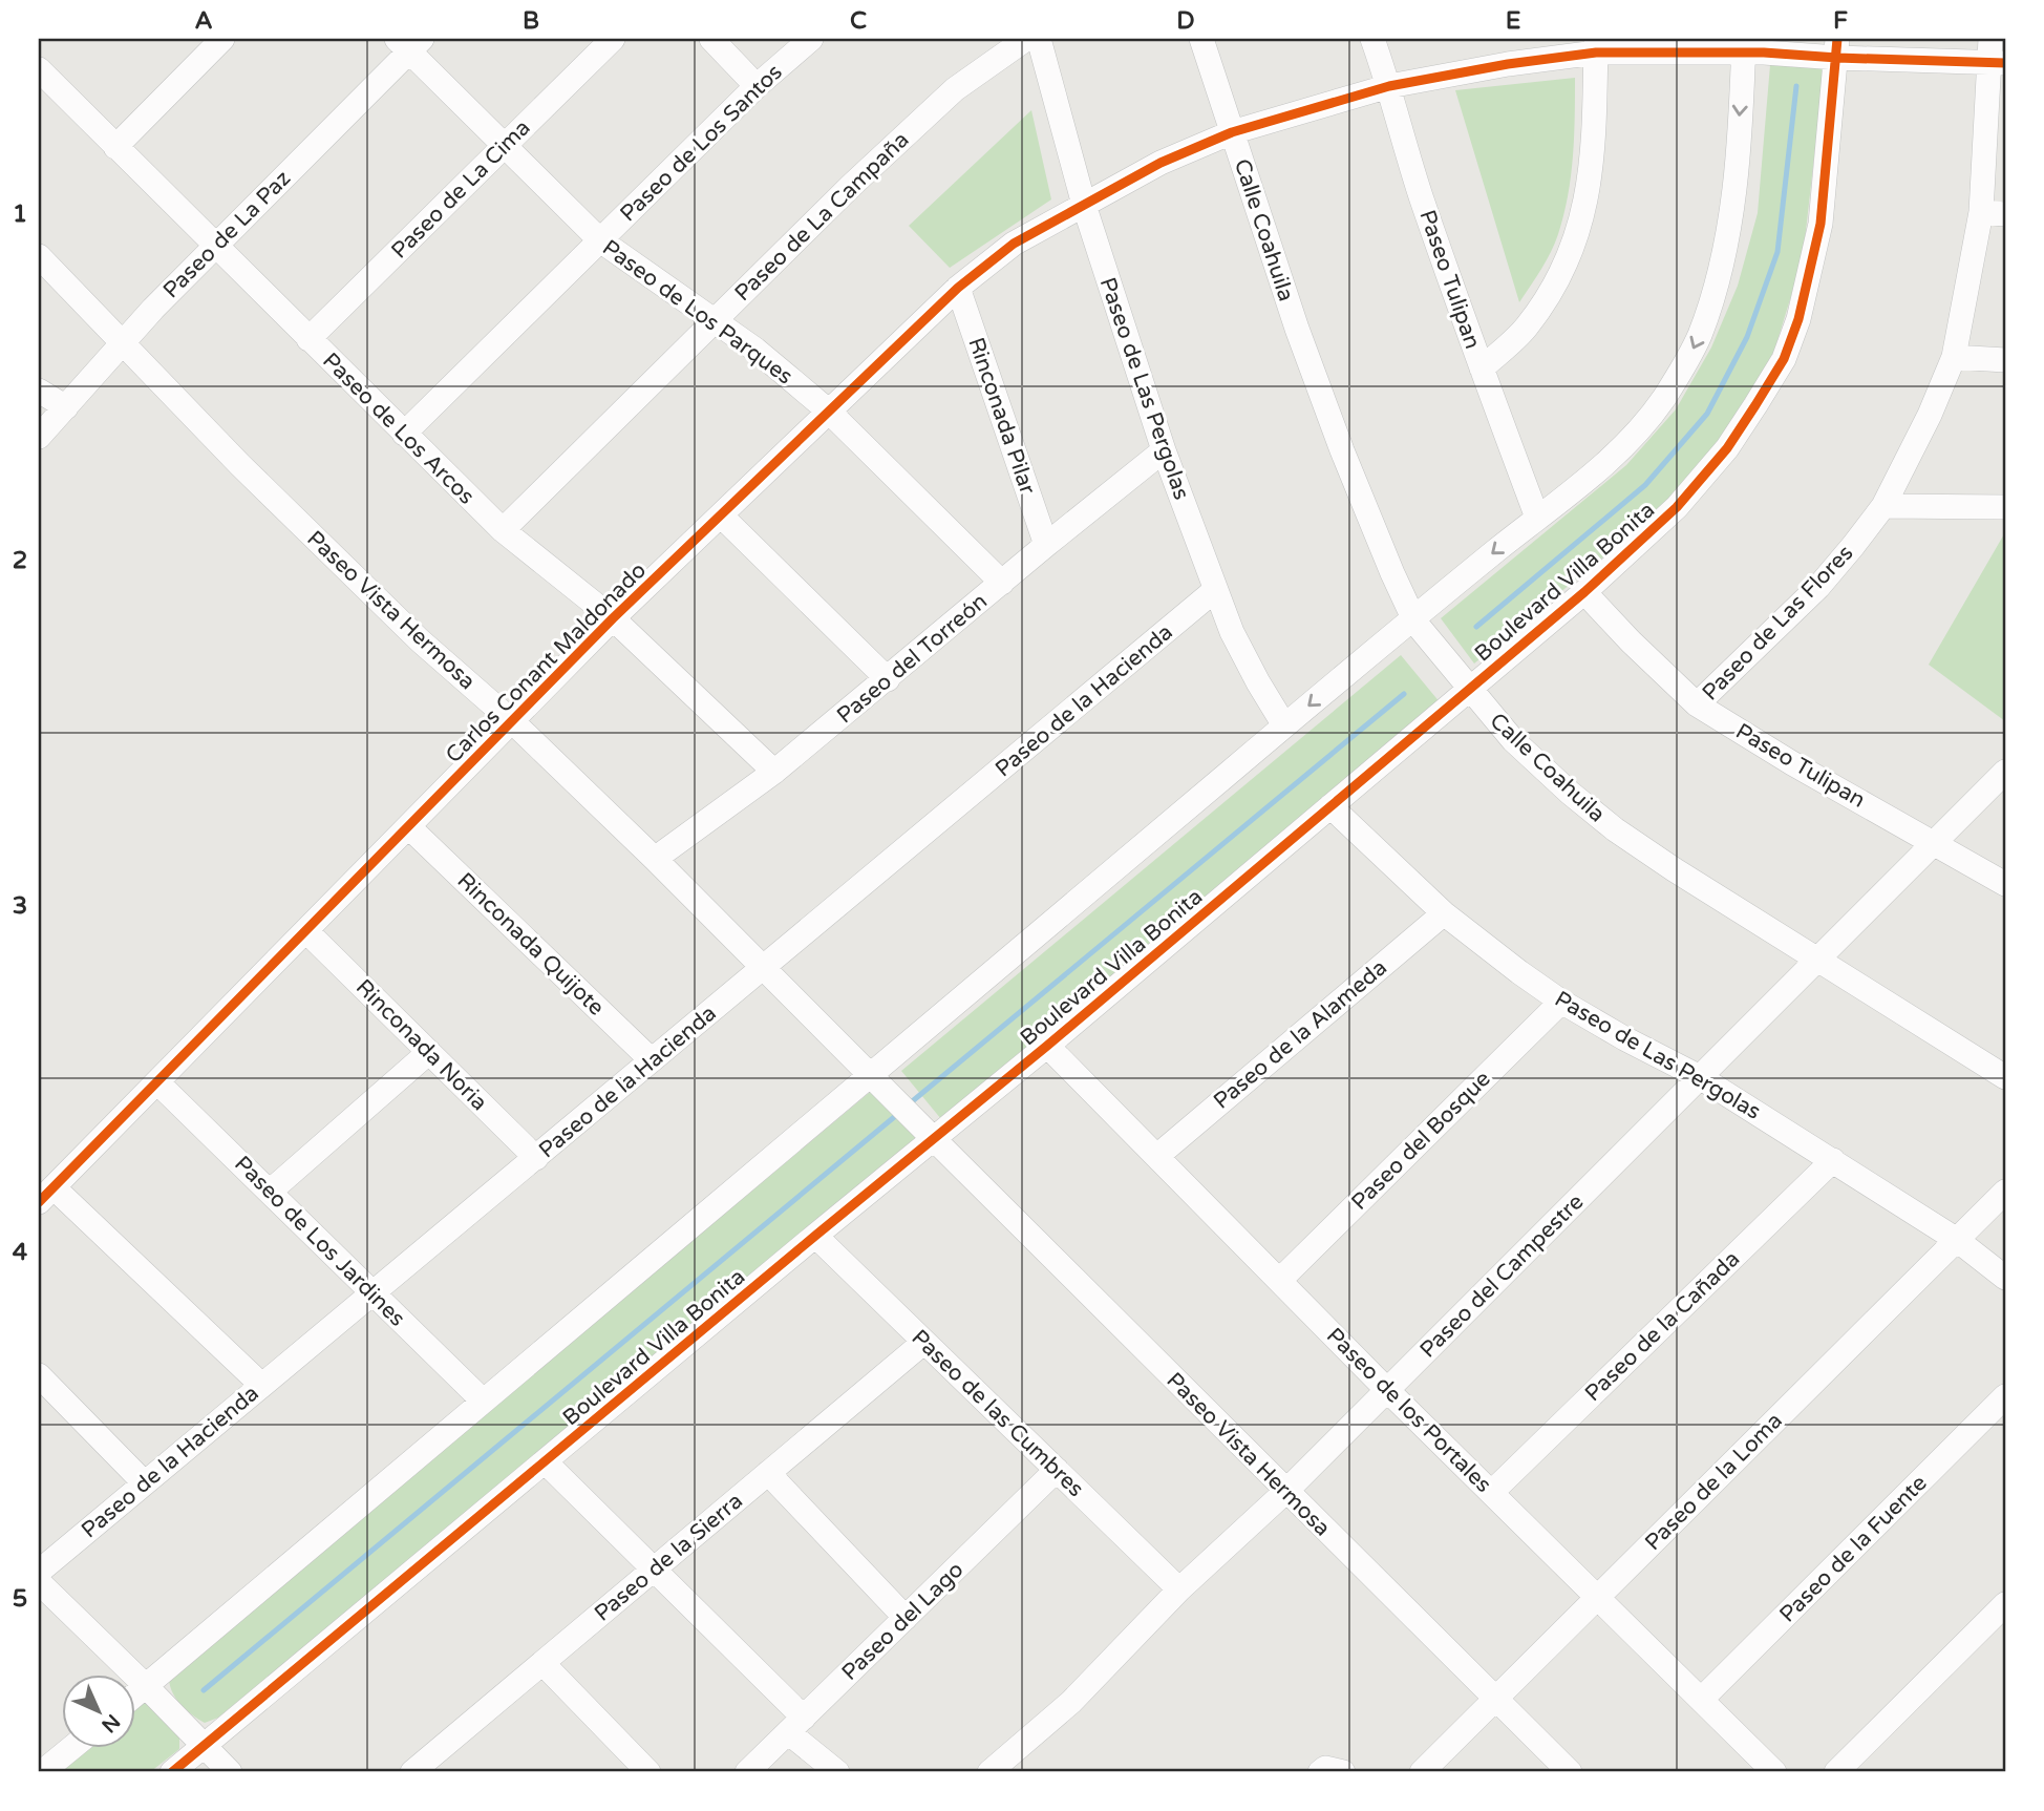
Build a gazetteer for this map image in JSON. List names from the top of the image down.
{
  "streets": {
    "street": [
      "Paseo de Los Santos",
      "Paseo de La Cima",
      "Paseo de La Campaña",
      "Calle Coahuila",
      "Paseo de La Paz",
      "Paseo Tulipan",
      "Paseo de Los Parques",
      "Paseo de Las Pergolas",
      "Rinconada Pilar",
      "Paseo de Los Arcos",
      "Boulevard Villa Bonita",
      "Paseo Vista Hermosa",
      "Paseo de Las Flores",
      "Paseo del Torreón",
      "Carlos Conant Maldonado",
      "Paseo de la Hacienda",
      "Rinconada Quijote",
      "Paseo de la Alameda",
      "Rinconada Noria",
      "Paseo del Bosque",
      "Paseo de Los Jardines",
      "Paseo del Campestre",
      "Paseo de la Cañada",
      "Paseo de los Portales",
      "Paseo de las Cumbres",
      "Paseo de la Loma",
      "Paseo de la Fuente",
      "Paseo de la Sierra",
      "Paseo del Lago"
    ]
  },
  "crossings": [
    ["Paseo de Los Santos", "Paseo de Los Parques"],
    ["Paseo de Los Santos", "Paseo de Los Arcos"],
    ["Paseo de La Cima", "Paseo de Los Parques"],
    ["Paseo de La Cima", "Paseo de Los Arcos"],
    ["Paseo de La Campaña", "Paseo de Los Parques"],
    ["Paseo de La Campaña", "Paseo de Los Arcos"],
    ["Calle Coahuila", "Boulevard Villa Bonita"],
    ["Calle Coahuila", "Carlos Conant Maldonado"],
    ["Calle Coahuila", "Paseo del Campestre"],
    ["Paseo de La Paz", "Paseo de Los Parques"],
    ["Paseo de La Paz", "Paseo de Los Arcos"],
    ["Paseo de La Paz", "Paseo Vista Hermosa"],
    ["Paseo Tulipan", "Boulevard Villa Bonita"],
    ["Paseo Tulipan", "Paseo de Las Flores"],
    ["Paseo Tulipan", "Carlos Conant Maldonado"],
    ["Paseo Tulipan", "Paseo del Campestre"],
    ["Paseo de Los Parques", "Paseo del Torreón"],
    ["Paseo de Los Parques", "Carlos Conant Maldonado"],
    ["Paseo de Las Pergolas", "Boulevard Villa Bonita"],
    ["Paseo de Las Pergolas", "Paseo del Torreón"],
    ["Paseo de Las Pergolas", "Carlos Conant Maldonado"],
    ["Paseo de Las Pergolas", "Paseo de la Hacienda"],
    ["Paseo de Las Pergolas", "Paseo de la Alameda"],
    ["Paseo de Las Pergolas", "Paseo del Bosque"],
    ["Paseo de Las Pergolas", "Paseo del Campestre"],
    ["Paseo de Las Pergolas", "Paseo de la Cañada"],
    ["Paseo de Las Pergolas", "Paseo de la Loma"],
    ["Rinconada Pilar", "Paseo del Torreón"],
    ["Rinconada Pilar", "Carlos Conant Maldonado"],
    ["Paseo de Los Arcos", "Paseo del Torreón"],
    ["Paseo de Los Arcos", "Carlos Conant Maldonado"],
    ["Boulevard Villa Bonita", "Paseo Vista Hermosa"],
    ["Boulevard Villa Bonita", "Carlos Conant Maldonado"],
    ["Boulevard Villa Bonita", "Paseo de los Portales"],
    ["Boulevard Villa Bonita", "Paseo de las Cumbres"],
    ["Paseo Vista Hermosa", "Paseo del Torreón"],
    ["Paseo Vista Hermosa", "Carlos Conant Maldonado"],
    ["Paseo Vista Hermosa", "Paseo de la Hacienda"],
    ["Paseo Vista Hermosa", "Paseo del Campestre"],
    ["Paseo Vista Hermosa", "Paseo de la Loma"],
    ["Paseo de Las Flores", "Carlos Conant Maldonado"],
    ["Carlos Conant Maldonado", "Rinconada Quijote"],
    ["Carlos Conant Maldonado", "Rinconada Noria"],
    ["Carlos Conant Maldonado", "Paseo de Los Jardines"],
    ["Paseo de la Hacienda", "Rinconada Quijote"],
    ["Paseo de la Hacienda", "Rinconada Noria"],
    ["Paseo de la Hacienda", "Paseo de Los Jardines"],
    ["Paseo de la Alameda", "Paseo de los Portales"],
    ["Paseo del Bosque", "Paseo de los Portales"],
    ["Paseo del Campestre", "Paseo de los Portales"],
    ["Paseo del Campestre", "Paseo de las Cumbres"],
    ["Paseo de la Cañada", "Paseo de los Portales"],
    ["Paseo de los Portales", "Paseo de la Loma"],
    ["Paseo de los Portales", "Paseo de la Fuente"],
    ["Paseo de las Cumbres", "Paseo de la Sierra"],
    ["Paseo de las Cumbres", "Paseo del Lago"]
  ],
  "north": "bottom right",
  "grid": {
    "columns": [
      "A",
      "B",
      "C",
      "D",
      "E",
      "F"
    ],
    "rows": [
      "1",
      "2",
      "3",
      "4",
      "5"
    ]
  }
}
